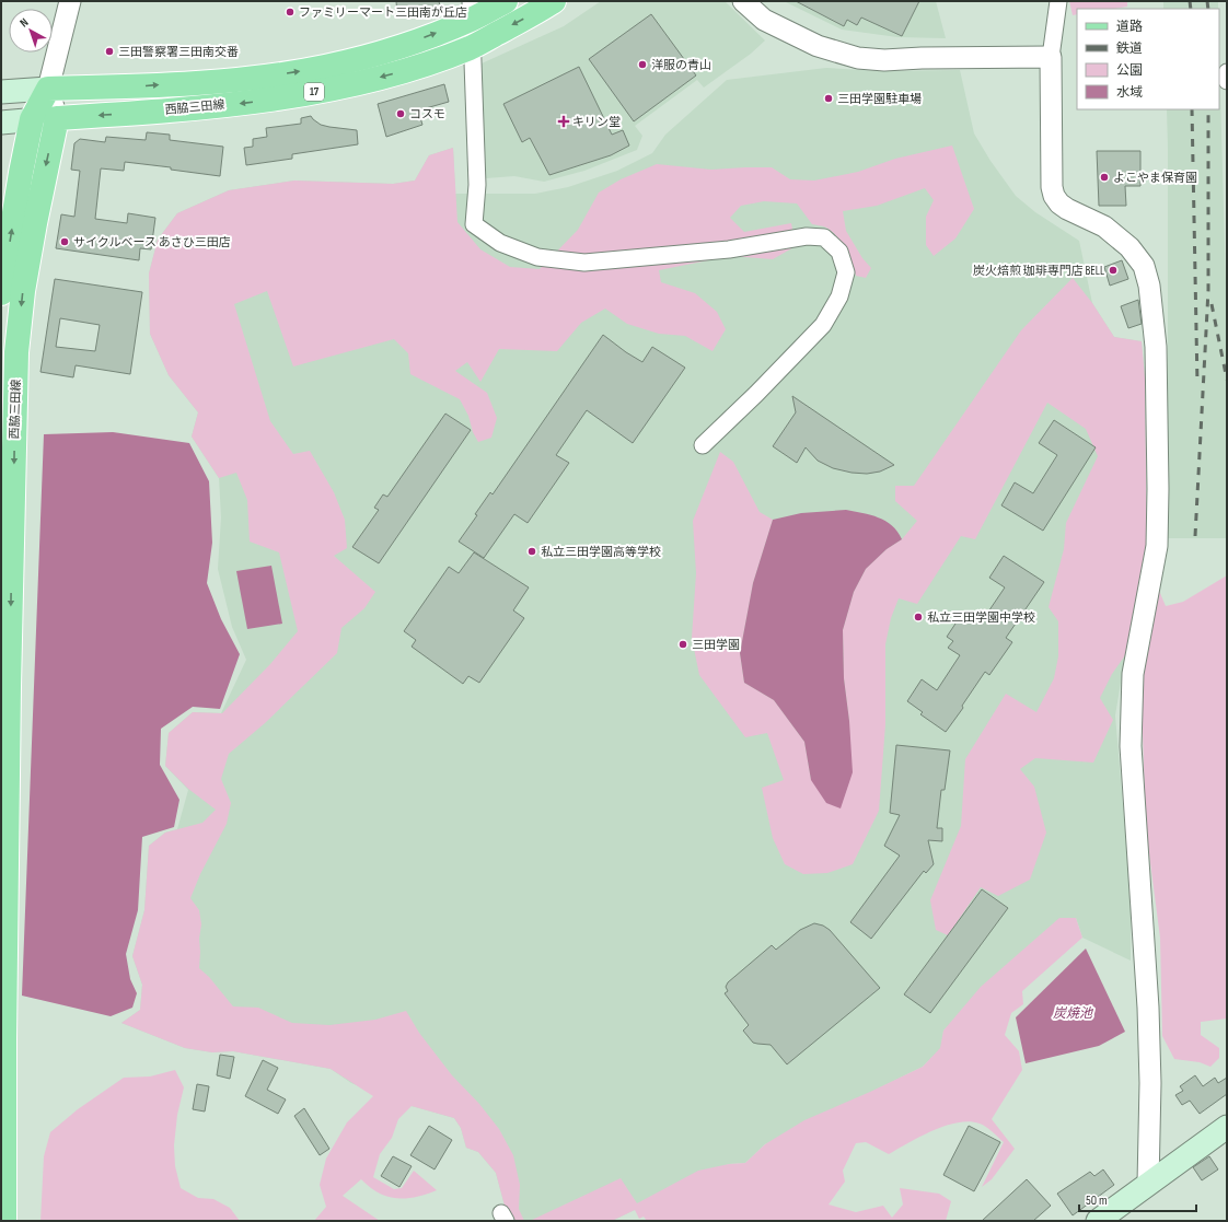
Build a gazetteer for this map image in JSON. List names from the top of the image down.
{
  "streets": {
    "main road": ["17", "西脇三田線"]
  },
  "water": ["炭焼池"],
  "places": {
    "other": [
      "ファミリーマート三田南が丘店",
      "三田警察署三田南交番",
      "洋服の青山",
      "三田学園駐車場",
      "コスモ",
      "よこやま保育園",
      "サイクルベース あさひ三田店",
      "炭火焙煎 珈琲専門店 BELL",
      "私立三田学園高等学校",
      "私立三田学園中学校",
      "三田学園"
    ],
    "health": ["キリン堂"]
  },
  "legend": [
    "道路",
    "鉄道",
    "公園",
    "水域"
  ],
  "scale_bar": "50 m",
  "north": "top left"
}
